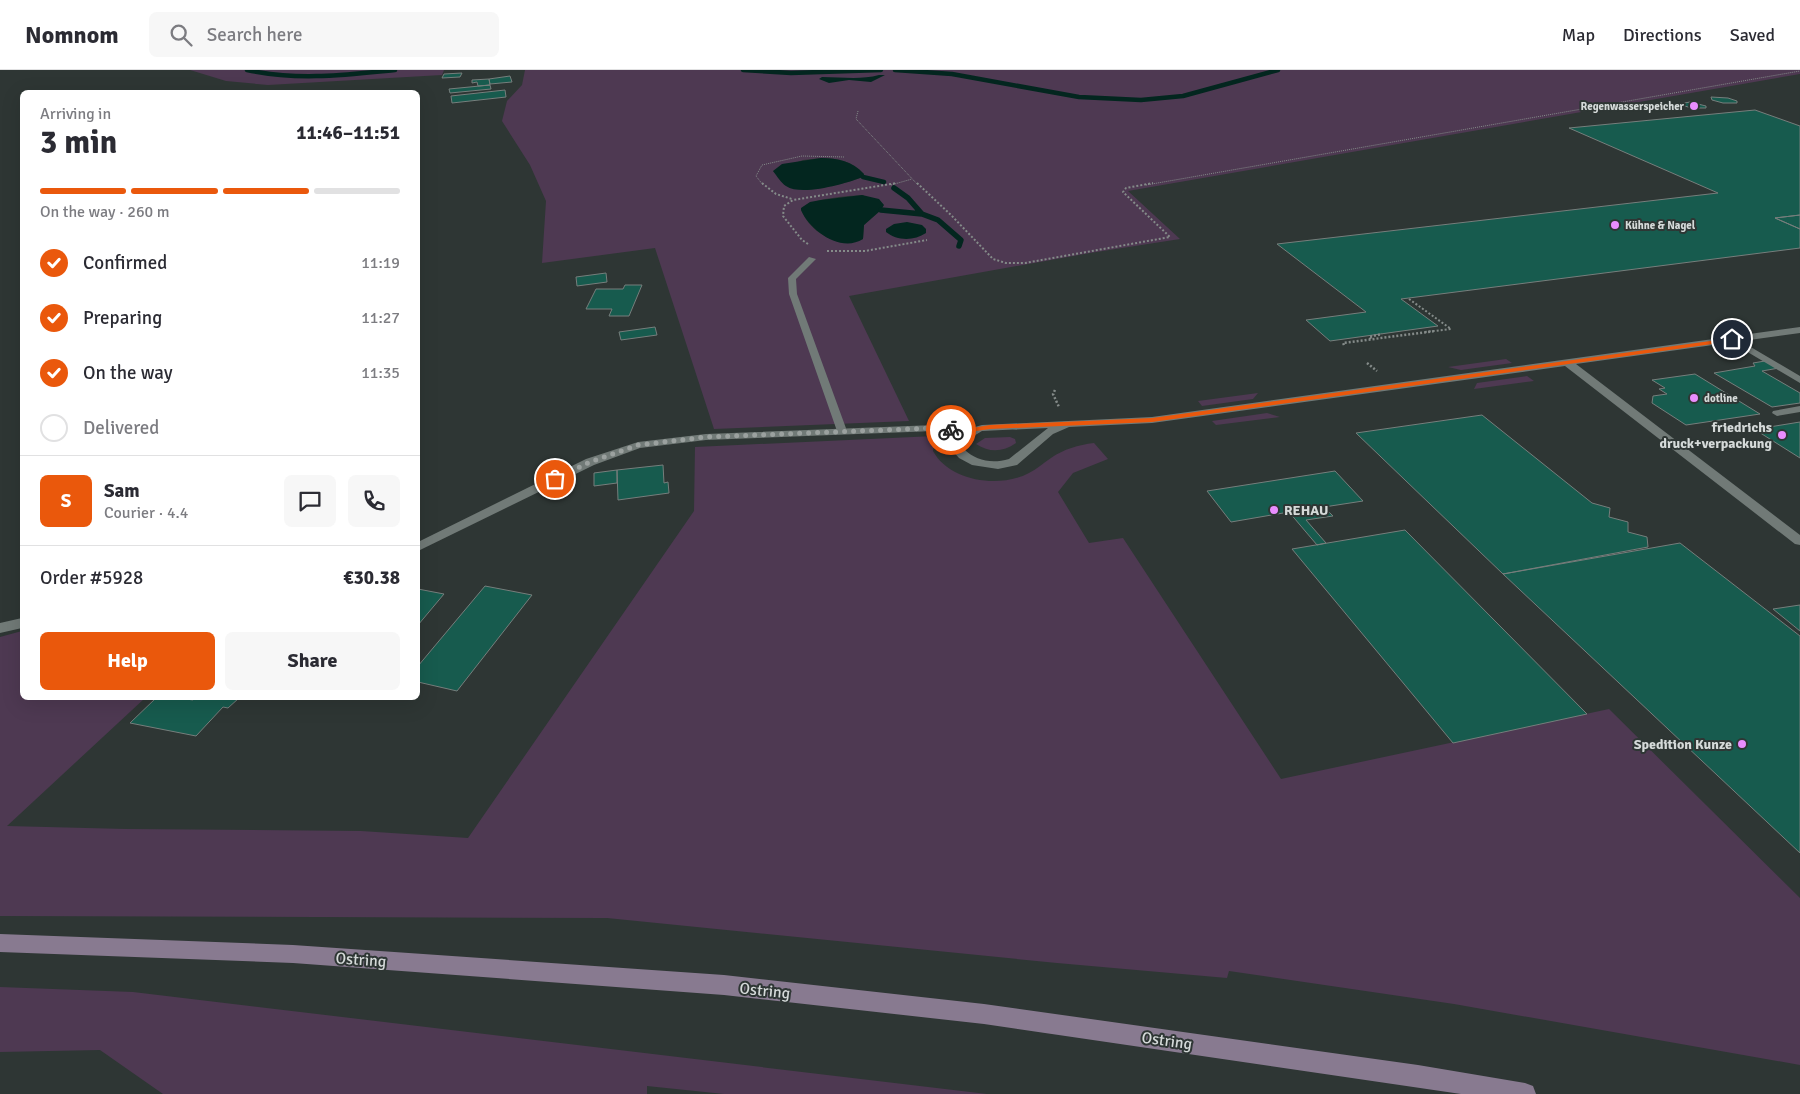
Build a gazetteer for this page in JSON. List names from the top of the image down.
{
  "streets": {
    "main road": ["Ostring"]
  },
  "places": [
    "Regenwasserspeicher",
    "Kühne & Nagel",
    "dotline",
    "friedrichs druck+verpackung",
    "REHAU",
    "Spedition Kunze"
  ],
  "page": {
    "header": "Nomnom",
    "search": "Search here",
    "nav": ["Map", "Directions", "Saved"],
    "heading": ["3 min", "Arriving in", "11:46–11:51"],
    "panel": [
      "Sam",
      "Courier · 4.4",
      "Order #5928",
      "€30.38"
    ],
    "bar": "On the way · 260 m",
    "list": [
      ["Confirmed", "11:19"],
      ["Preparing", "11:27"],
      ["On the way", "11:35"],
      "Delivered"
    ],
    "round": "S",
    "buttons": ["Help", "Share"]
  }
}
